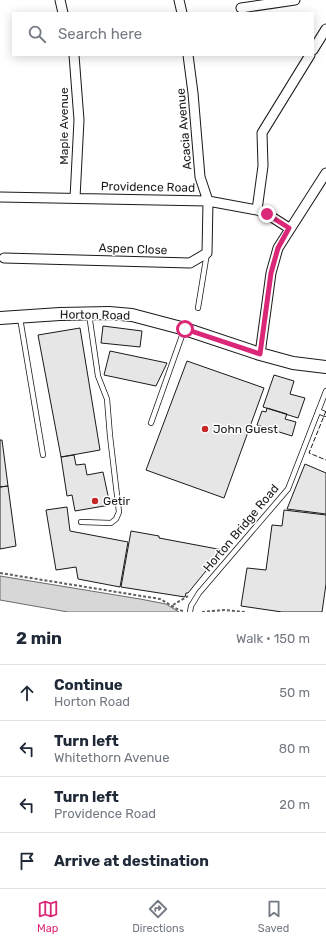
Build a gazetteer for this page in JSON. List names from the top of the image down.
{
  "streets": {
    "street": [
      "Maple Avenue",
      "Acacia Avenue",
      "Providence Road",
      "Aspen Close",
      "Horton Road"
    ],
    "lane": ["Horton Bridge Road"]
  },
  "crossings": [
    ["Maple Avenue", "Providence Road"],
    ["Acacia Avenue", "Providence Road"]
  ],
  "places": ["John Guest", "Getir"],
  "page": {
    "search": "Search here",
    "heading": ["2 min", "Walk · 150 m"],
    "list": [
      ["Continue", "Horton Road", "50 m"],
      ["Turn left", "Whitethorn Avenue", "80 m"],
      ["Turn left", "Providence Road", "20 m"],
      "Arrive at destination"
    ],
    "nav": ["Map", "Directions", "Saved"]
  }
}
